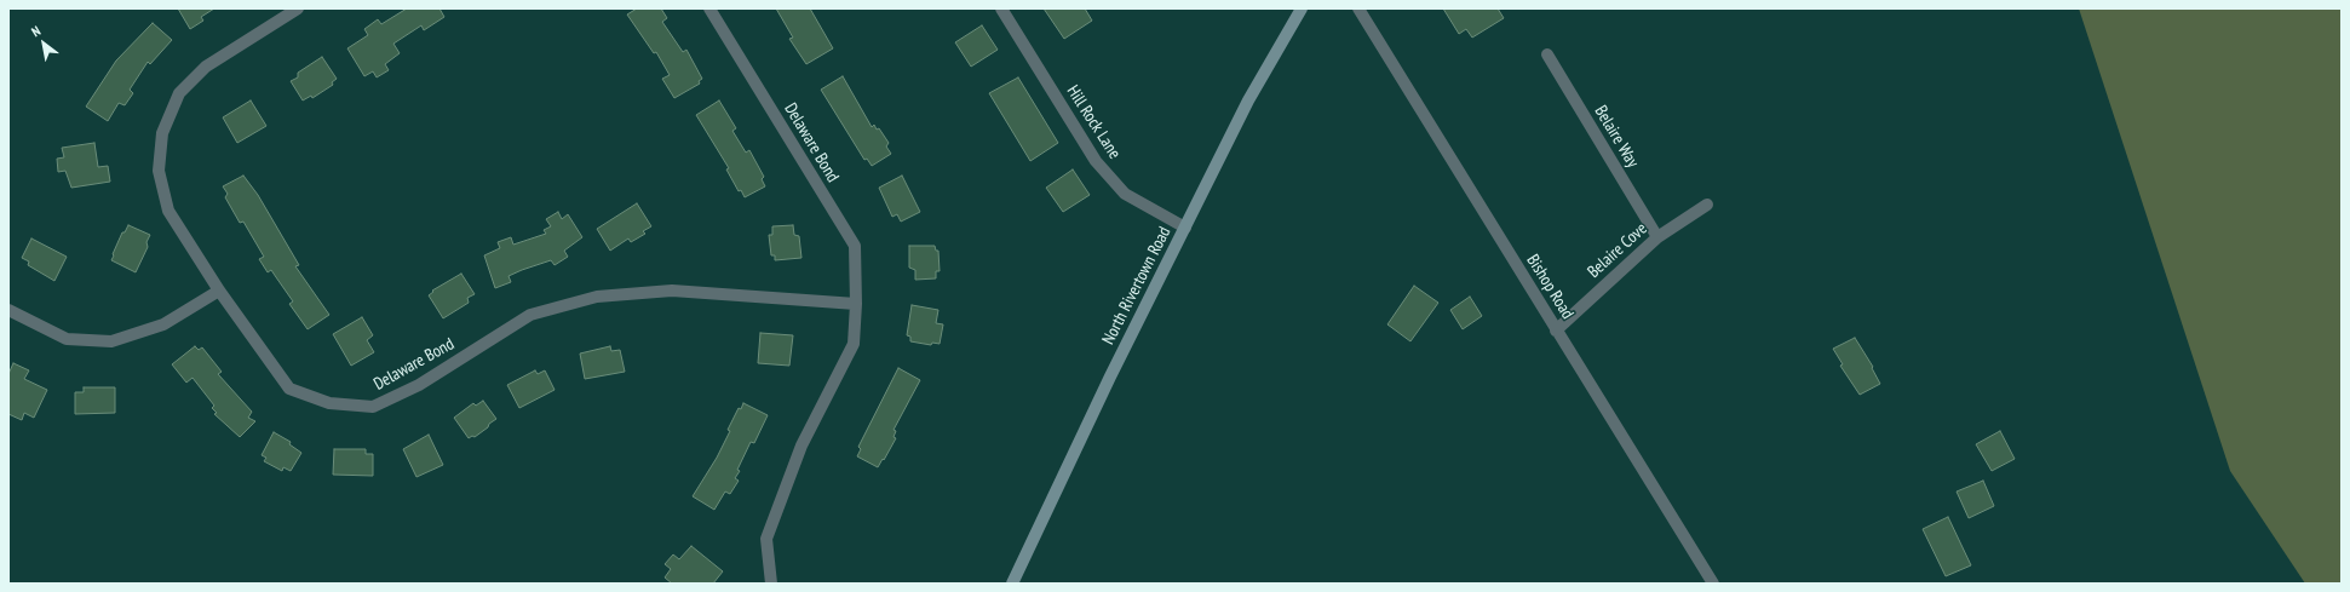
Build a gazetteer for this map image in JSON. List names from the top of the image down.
{
  "streets": {
    "street": [
      "Hill Rock Lane",
      "Belaire Way",
      "Delaware Bond",
      "Belaire Cove",
      "North Rivertown Road",
      "Bishop Road"
    ]
  },
  "crossings": [
    ["Hill Rock Lane", "North Rivertown Road"],
    ["Belaire Way", "Belaire Cove"],
    ["Belaire Cove", "Bishop Road"]
  ],
  "north": "top left"
}
